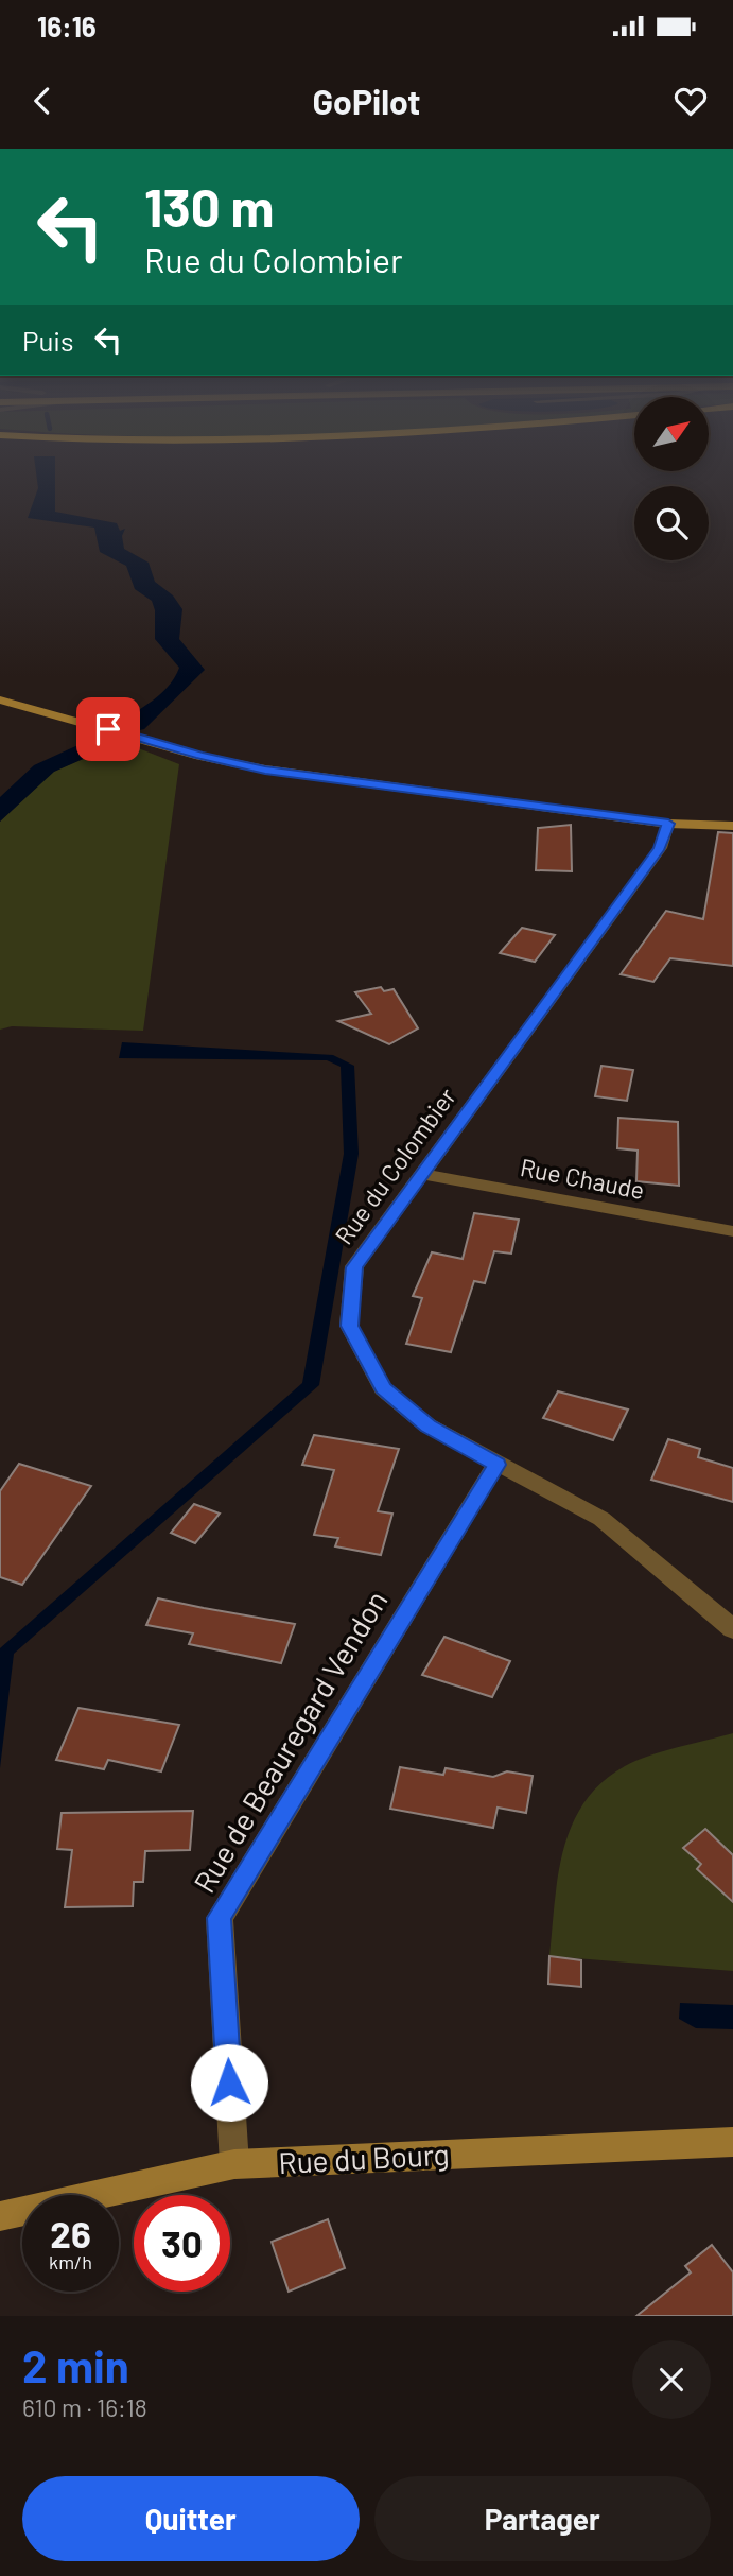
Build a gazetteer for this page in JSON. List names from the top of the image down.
{
  "streets": {
    "street": [
      "Rue du Colombier",
      "Rue Chaude",
      "Rue de Beauregard Vendon",
      "Rue du Bourg"
    ]
  },
  "crossings": [
    ["Rue du Colombier", "Rue Chaude"],
    ["Rue du Colombier", "Rue de Beauregard Vendon"],
    ["Rue de Beauregard Vendon", "Rue du Bourg"]
  ],
  "north": "top right",
  "page": {
    "status": "16:16",
    "header": "GoPilot",
    "turn": ["130 m", "Rue du Colombier"],
    "then": "Puis",
    "speed": "26 km/h",
    "limit": "30",
    "heading": ["2 min", "610 m · 16:18"],
    "buttons": ["Quitter", "Partager"]
  }
}
